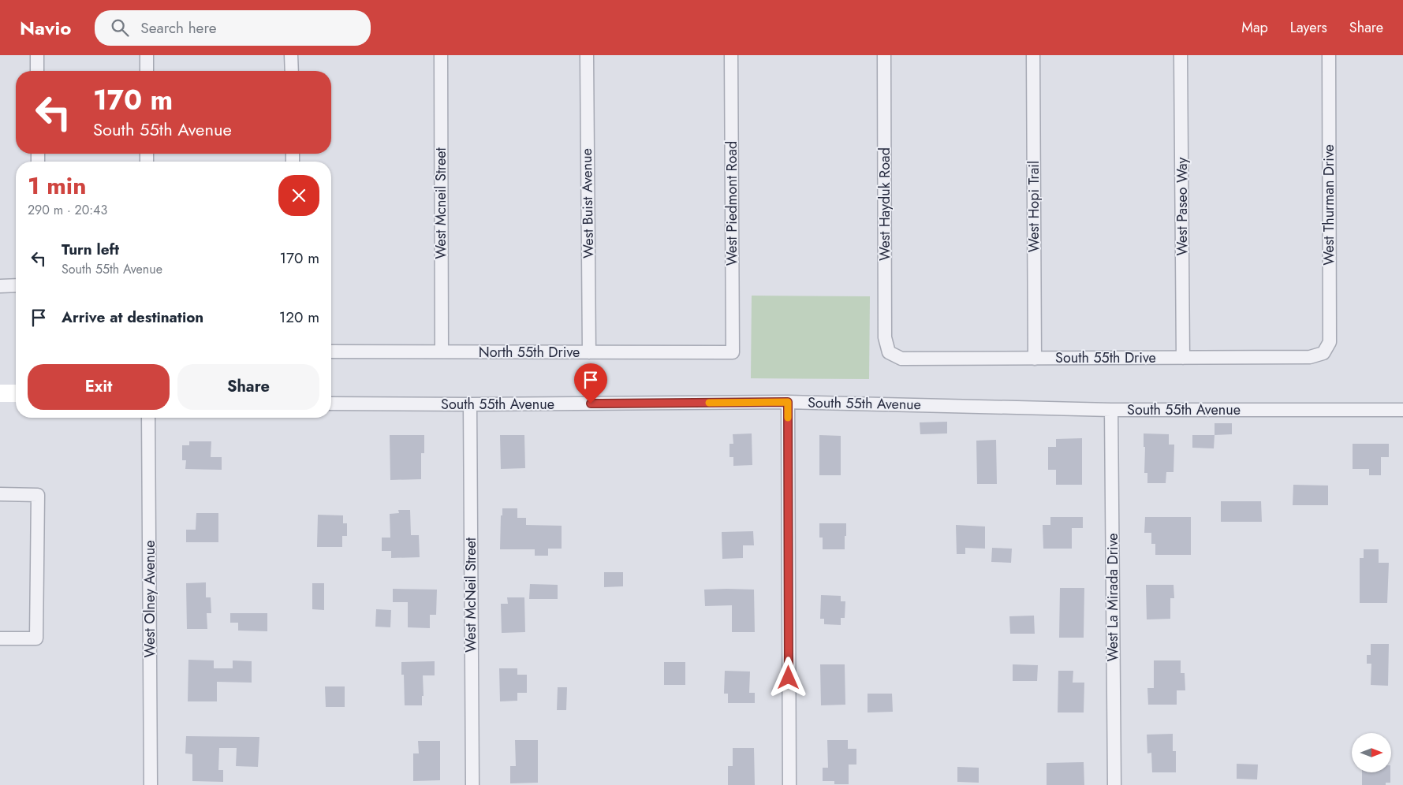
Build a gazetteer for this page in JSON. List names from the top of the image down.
{
  "streets": {
    "street": [
      "West Mcneil Street",
      "West Buist Avenue",
      "West Piedmont Road",
      "West Hayduk Road",
      "West Thurman Drive",
      "West Hopi Trail",
      "West Paseo Way",
      "North 55th Drive",
      "South 55th Drive",
      "South 55th Avenue",
      "West McNeil Street",
      "West La Mirada Drive",
      "West Olney Avenue"
    ]
  },
  "crossings": [
    ["West Mcneil Street", "North 55th Drive"],
    ["West Buist Avenue", "North 55th Drive"],
    ["West Piedmont Road", "North 55th Drive"],
    ["West Hayduk Road", "South 55th Drive"],
    ["West Thurman Drive", "South 55th Drive"],
    ["West Hopi Trail", "South 55th Drive"],
    ["West Paseo Way", "South 55th Drive"],
    ["South 55th Avenue", "West McNeil Street"],
    ["South 55th Avenue", "West La Mirada Drive"]
  ],
  "north": "right",
  "page": {
    "header": "Navio",
    "search": "Search here",
    "nav": ["Map", "Layers", "Share"],
    "turn": ["170 m", "South 55th Avenue"],
    "heading": ["1 min", "290 m · 20:43"],
    "list": [
      {
        "name": "Turn left",
        "note": "South 55th Avenue",
        "value": "170 m"
      },
      {
        "name": "Arrive at destination",
        "value": "120 m"
      }
    ],
    "buttons": ["Exit", "Share"]
  }
}
